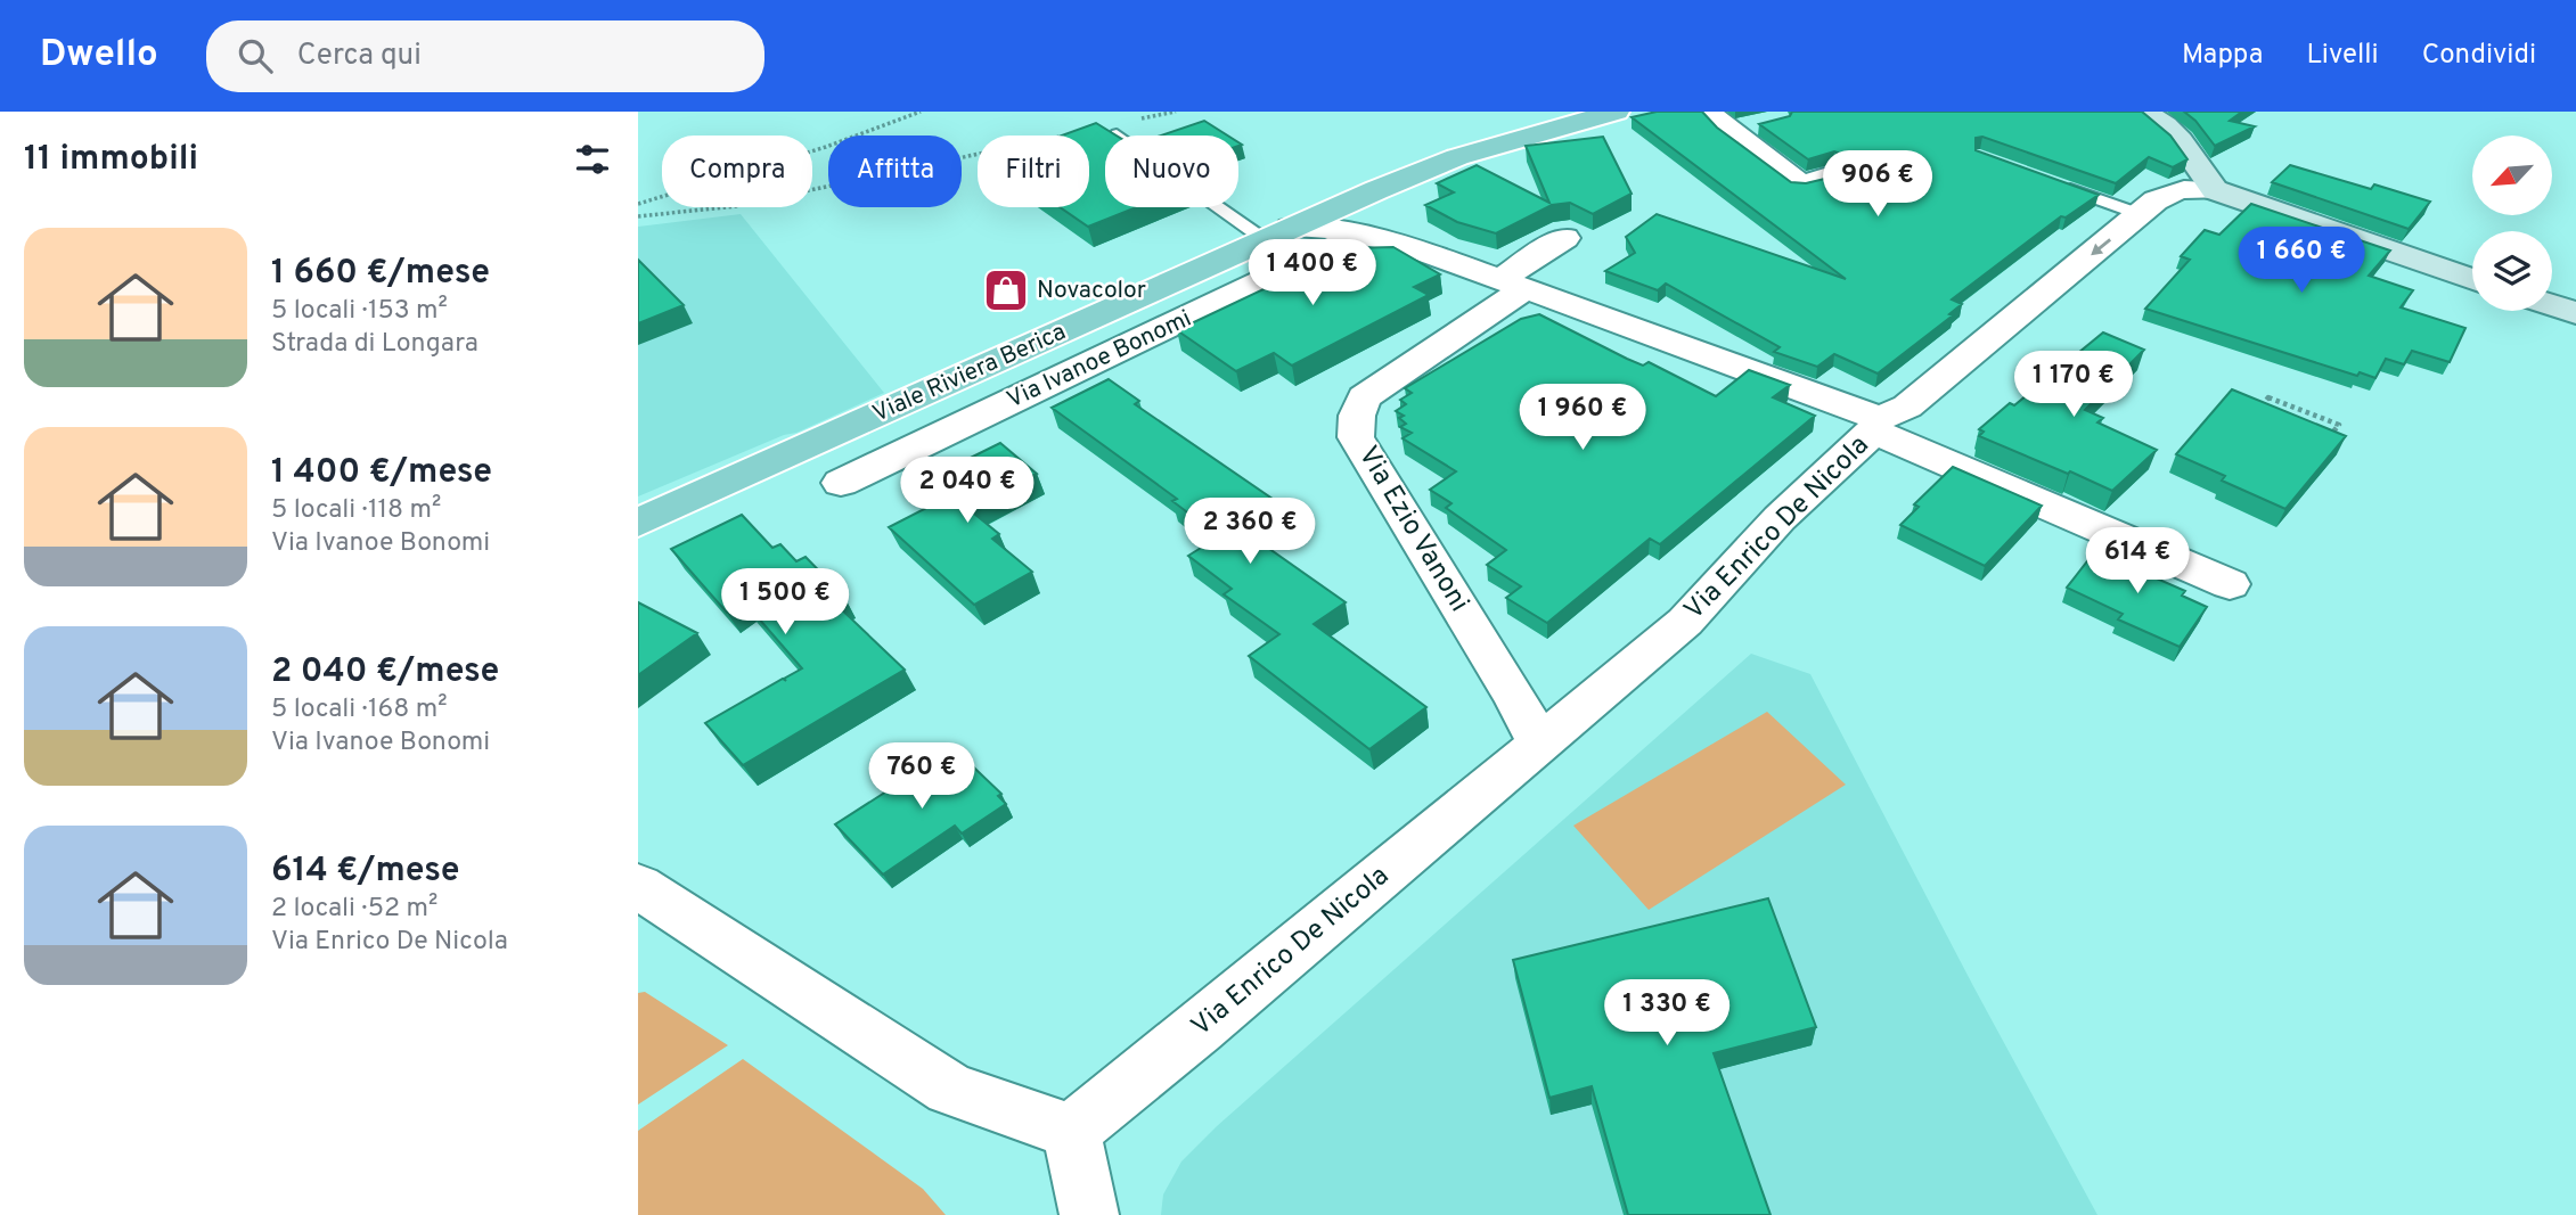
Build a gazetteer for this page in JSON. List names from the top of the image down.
{
  "streets": {
    "main road": ["Viale Riviera Berica"],
    "street": ["Via Ivanoe Bonomi", "Via Enrico De Nicola", "Via Ezio Vanoni"]
  },
  "crossings": [
    ["Via Enrico De Nicola", "Via Ezio Vanoni"]
  ],
  "places": {
    "shop": ["Novacolor"]
  },
  "north": "bottom left",
  "page": {
    "header": "Dwello",
    "search": "Cerca qui",
    "nav": ["Mappa", "Livelli", "Condividi"],
    "heading": "11 immobili",
    "chip": [
      "Compra",
      "Affitta",
      "Filtri",
      "Nuovo"
    ],
    "price": [
      "906 €",
      "1 660 €",
      "1 400 €",
      "1 170 €",
      "1 960 €",
      "2 040 €",
      "2 360 €",
      "614 €",
      "1 500 €",
      "760 €",
      "1 330 €"
    ],
    "list": [
      {
        "name": "1 660 €/mese",
        "note": "5 locali · 153 m² · Strada di Longara"
      },
      {
        "name": "1 400 €/mese",
        "note": "5 locali · 118 m² · Via Ivanoe Bonomi"
      },
      {
        "name": "2 040 €/mese",
        "note": "5 locali · 168 m² · Via Ivanoe Bonomi"
      },
      {
        "name": "614 €/mese",
        "note": "2 locali · 52 m² · Via Enrico De Nicola"
      }
    ]
  }
}
